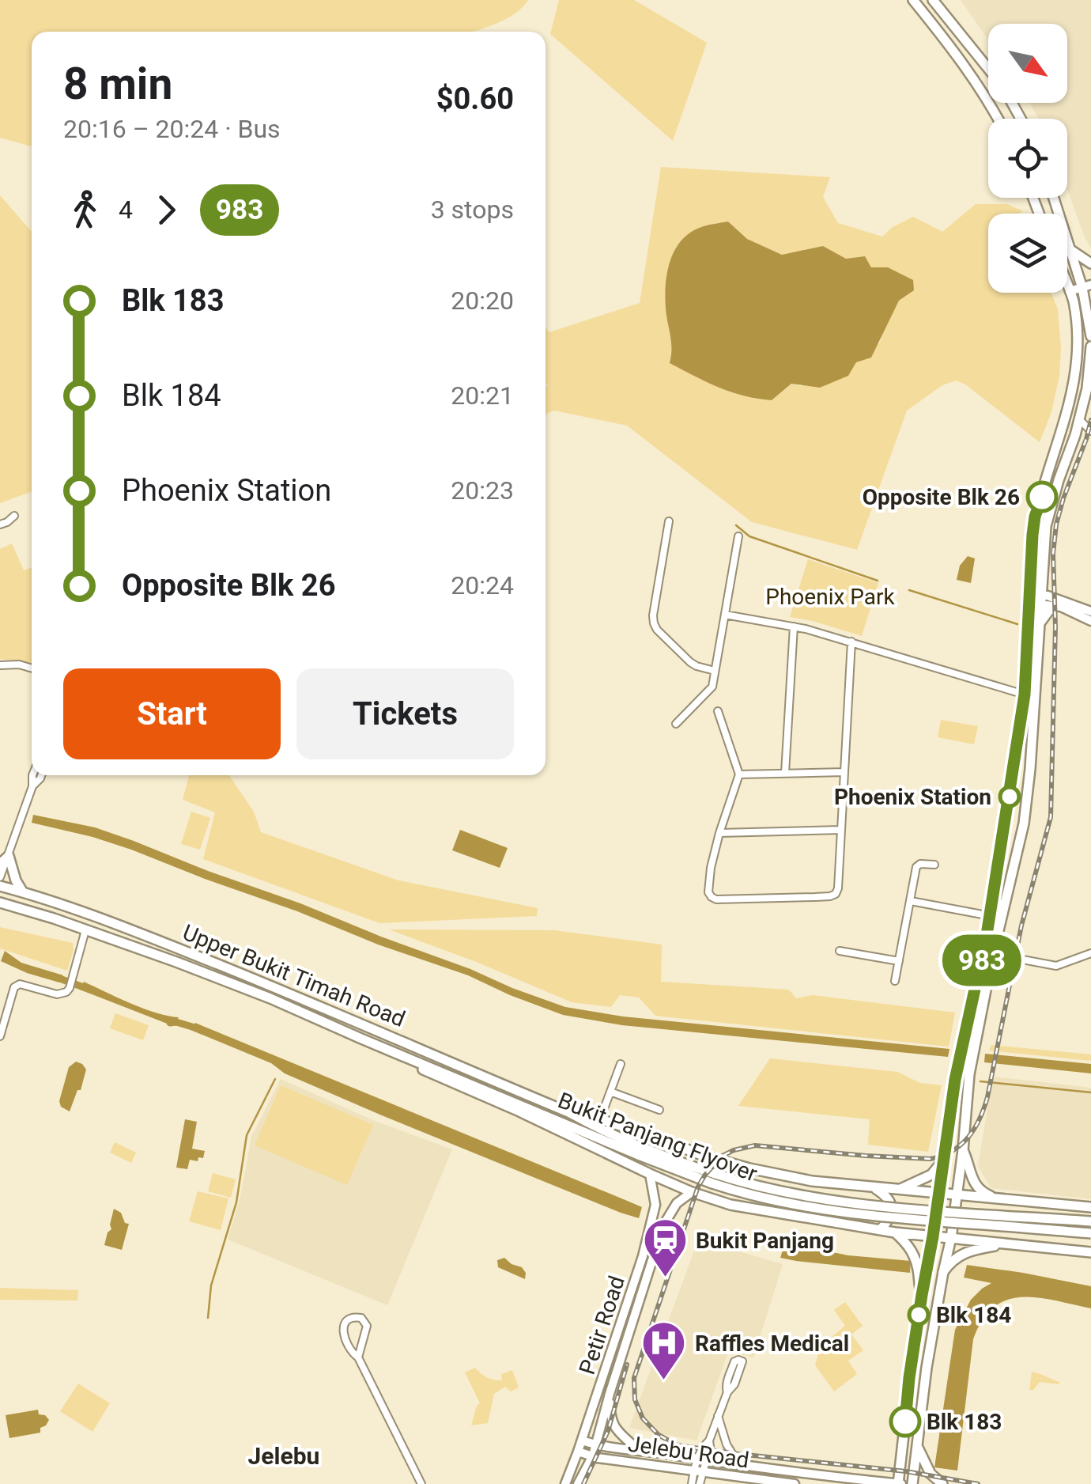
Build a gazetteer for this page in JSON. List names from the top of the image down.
{
  "streets": {
    "main road": [
      "Upper Bukit Timah Road",
      "Bukit Panjang Flyover",
      "Petir Road",
      "Jelebu Road"
    ]
  },
  "crossings": [
    ["Upper Bukit Timah Road", "Bukit Panjang Flyover"],
    ["Petir Road", "Jelebu Road"]
  ],
  "districts": ["Jelebu"],
  "parks": ["Phoenix Park"],
  "places": {
    "other": [
      "Opposite Blk 26",
      "Phoenix Station",
      "Blk 184",
      "Blk 183"
    ],
    "station": ["Bukit Panjang"],
    "hospital": ["Raffles Medical"]
  },
  "lines": ["bus line 983"],
  "north": "bottom right",
  "page": {
    "on_map": "983",
    "heading": ["8 min", "20:16 – 20:24 · Bus", "$0.60"],
    "legs": ["4", "983", "3 stops"],
    "list": [
      {
        "name": "Blk 183",
        "value": "20:20"
      },
      {
        "name": "Blk 184",
        "value": "20:21"
      },
      {
        "name": "Phoenix Station",
        "value": "20:23"
      },
      {
        "name": "Opposite Blk 26",
        "value": "20:24"
      }
    ],
    "buttons": ["Start", "Tickets"]
  }
}
